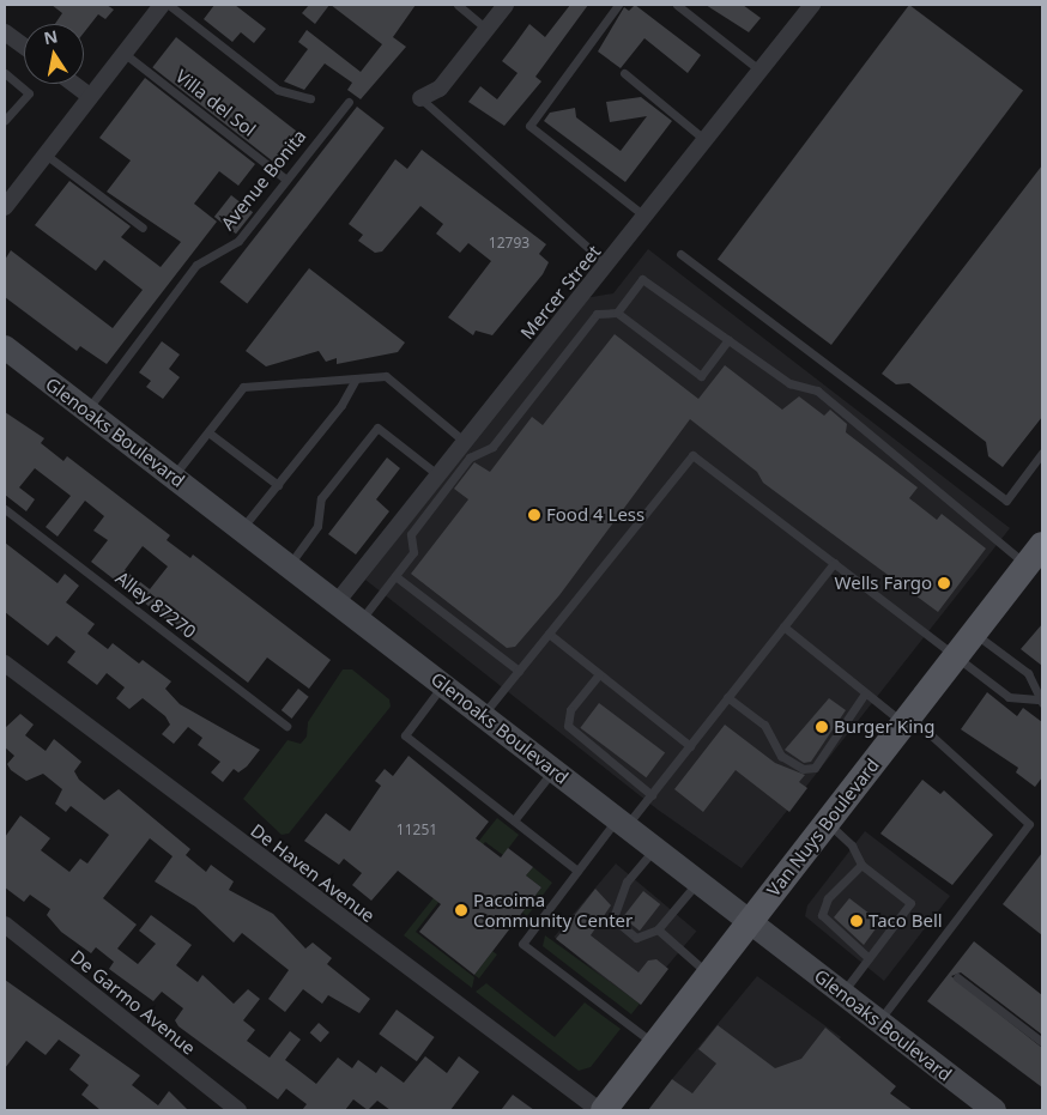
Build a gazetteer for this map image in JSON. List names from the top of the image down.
{
  "streets": {
    "main road": ["Glenoaks Boulevard", "Van Nuys Boulevard"],
    "street": ["Mercer Street", "De Haven Avenue", "De Garmo Avenue"],
    "lane": ["Villa del Sol", "Avenue Bonita", "Alley 87270"]
  },
  "crossings": [
    ["Villa del Sol", "Avenue Bonita"],
    ["Avenue Bonita", "Glenoaks Boulevard"],
    ["Mercer Street", "Glenoaks Boulevard"],
    ["Glenoaks Boulevard", "Van Nuys Boulevard"],
    ["Van Nuys Boulevard", "De Haven Avenue"]
  ],
  "places": [
    "Food 4 Less",
    "Wells Fargo",
    "Burger King",
    "Pacoima Community Center",
    "Taco Bell"
  ],
  "house_numbers": ["12793", "11251"],
  "north": "top"
}
